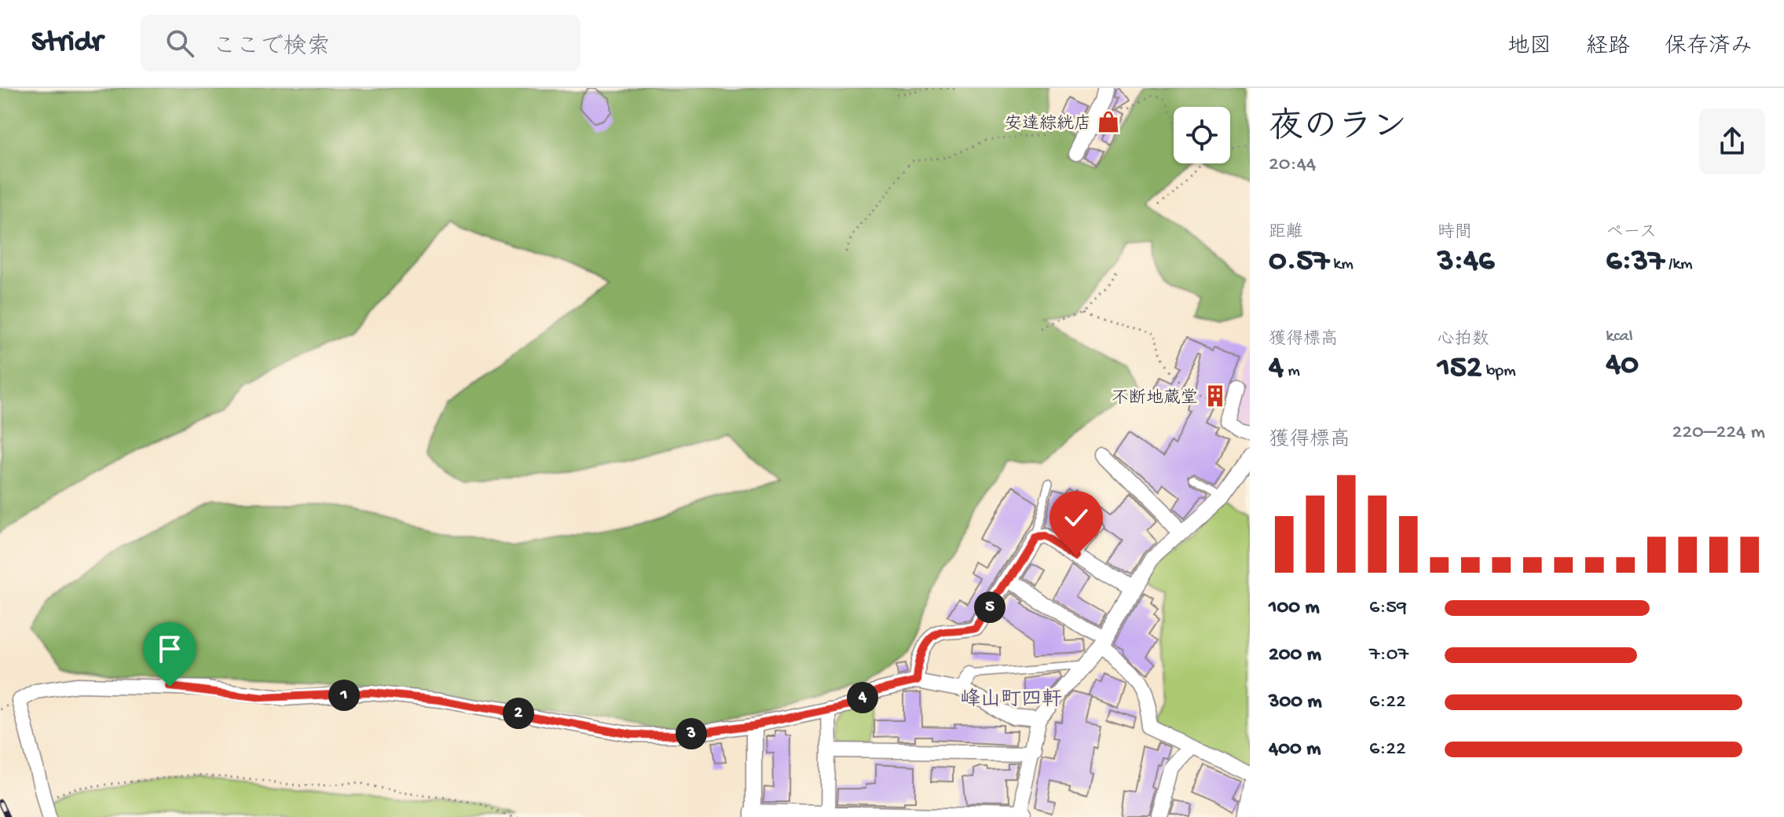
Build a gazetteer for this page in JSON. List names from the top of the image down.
{
  "districts": ["峰山町四軒"],
  "places": {
    "shop": ["安達綜絖店"],
    "building": ["不断地蔵堂"]
  },
  "page": {
    "header": "Stridr",
    "search": "ここで検索",
    "nav": ["地図", "経路", "保存済み"],
    "heading": ["夜のラン", "20:44"],
    "stats": [
      ["距離", "0.57 km"],
      ["時間", "3:46"],
      ["ペース", "6:37 /km"],
      ["獲得標高", "4 m"],
      ["心拍数", "152 bpm"],
      ["kcal", "40"]
    ],
    "chart": ["獲得標高", "220–224 m"],
    "list": [
      {
        "name": "100 m",
        "note": "6:59"
      },
      {
        "name": "200 m",
        "note": "7:07"
      },
      {
        "name": "300 m",
        "note": "6:22"
      },
      {
        "name": "400 m",
        "note": "6:22"
      }
    ],
    "pins": [
      "5",
      "1",
      "4",
      "2",
      "3"
    ]
  }
}
